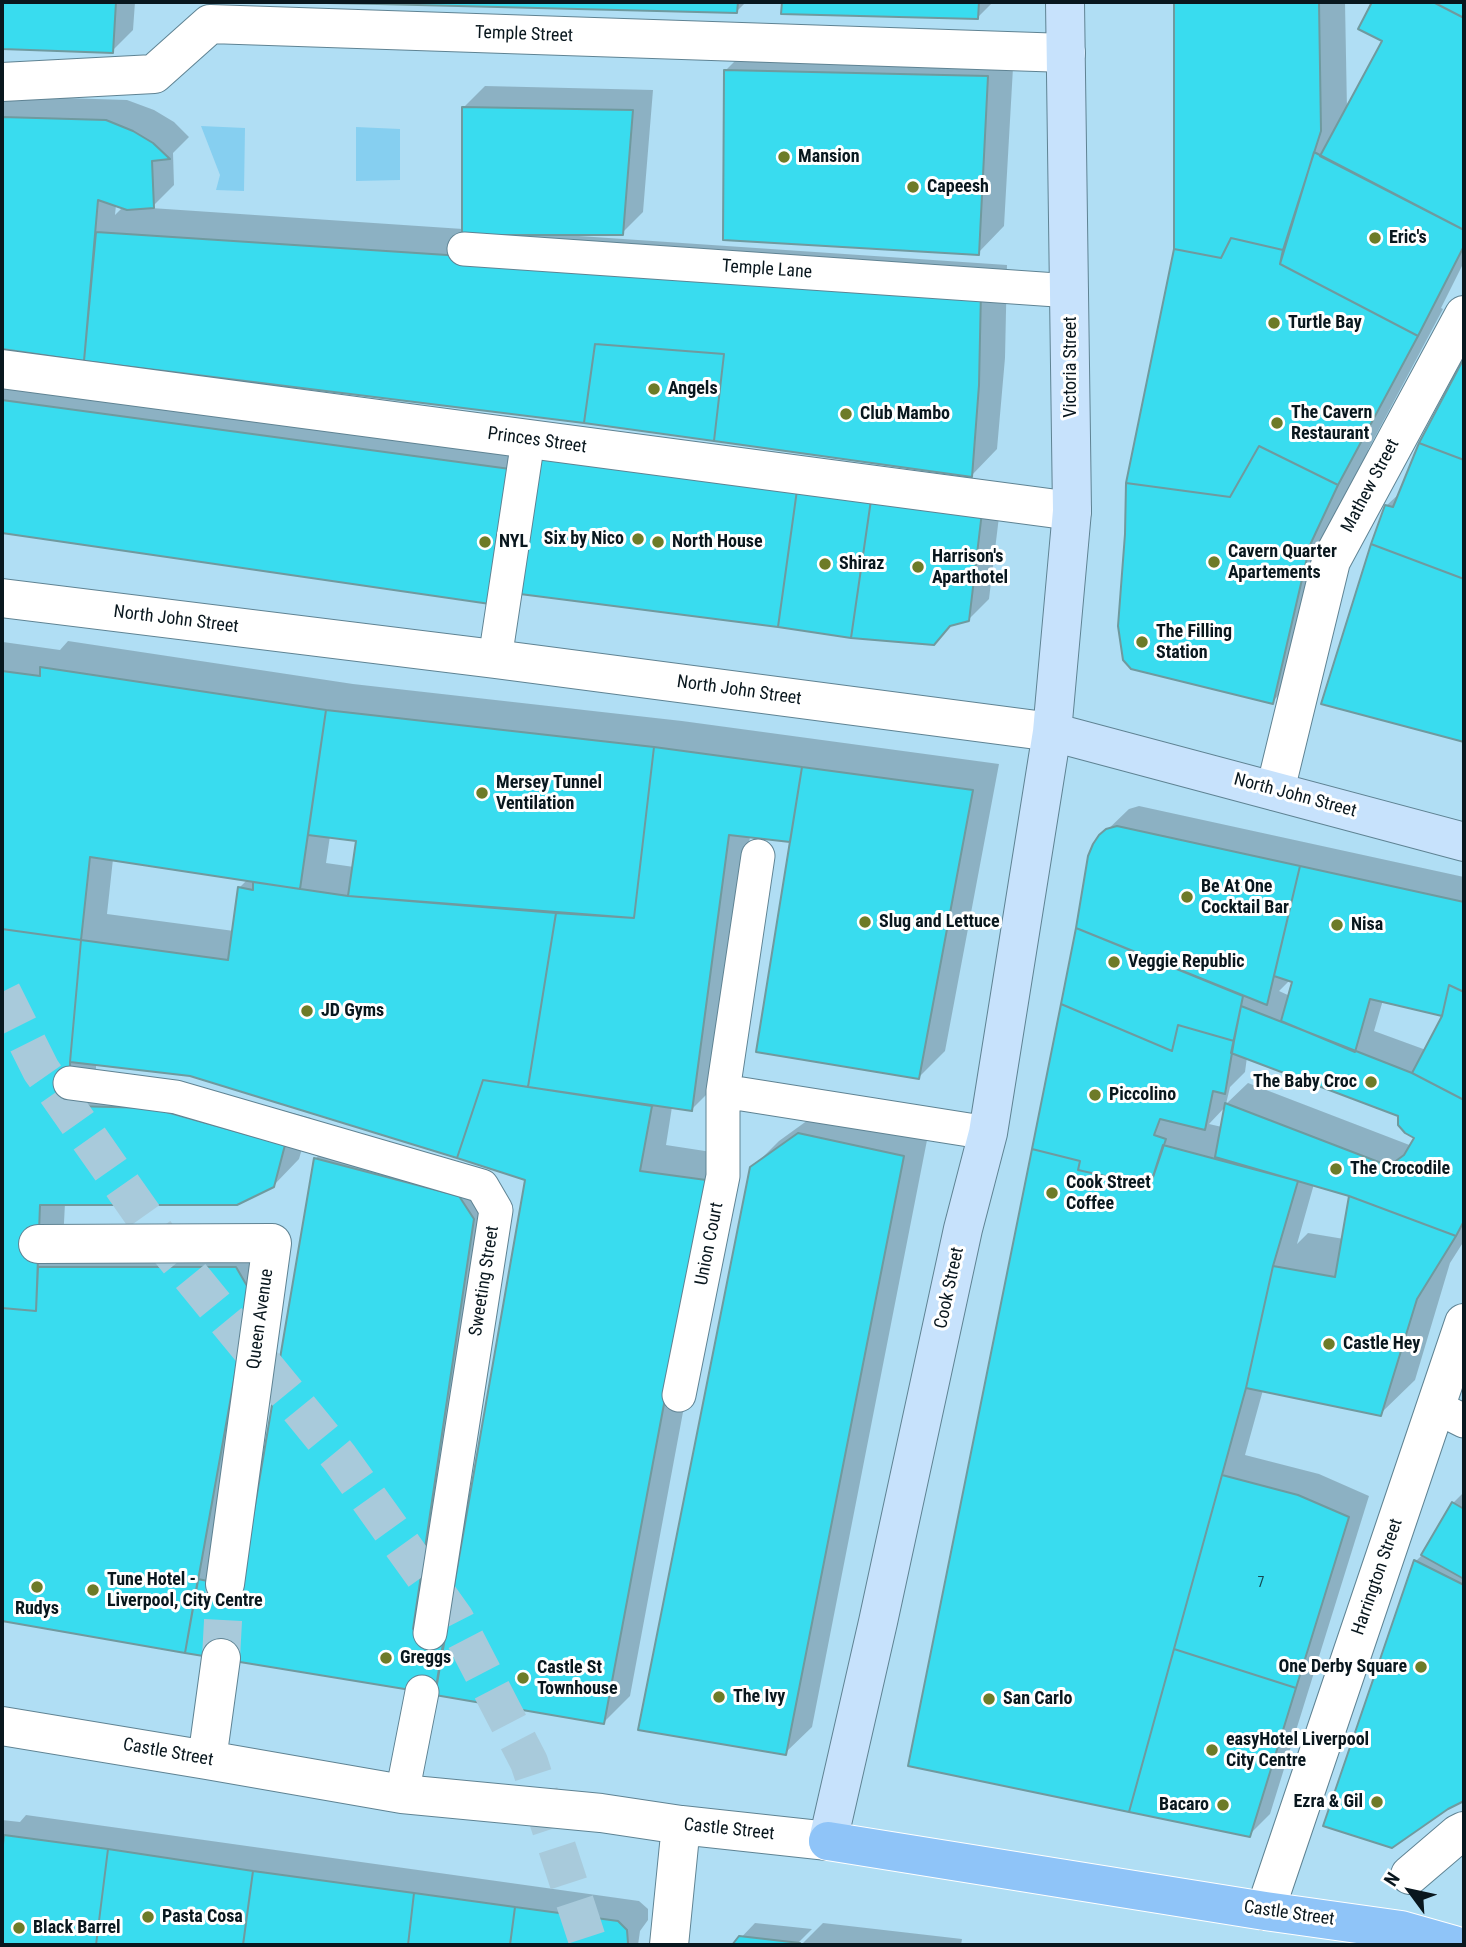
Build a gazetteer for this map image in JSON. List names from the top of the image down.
{
  "streets": {
    "main road": ["Castle Street"],
    "street": [
      "Temple Street",
      "Victoria Street",
      "Princes Street",
      "Mathew Street",
      "North John Street",
      "Cook Street",
      "Queen Avenue",
      "Harrington Street"
    ],
    "lane": ["Temple Lane", "Union Court", "Sweeting Street"]
  },
  "crossings": [
    ["Temple Street", "Victoria Street"],
    ["Temple Lane", "Victoria Street"],
    ["Victoria Street", "Princes Street"],
    ["Victoria Street", "North John Street"],
    ["Victoria Street", "Cook Street"],
    ["Mathew Street", "North John Street"],
    ["North John Street", "Cook Street"],
    ["Cook Street", "Castle Street"],
    ["Harrington Street", "Castle Street"]
  ],
  "places": [
    "Mansion",
    "Capeesh",
    "Eric's",
    "Turtle Bay",
    "Angels",
    "Club Mambo",
    "The Cavern Restaurant",
    "Six by Nico",
    "NYL",
    "North House",
    "Cavern Quarter Apartements",
    "Shiraz",
    "Harrison's Aparthotel",
    "The Filling Station",
    "Mersey Tunnel Ventilation",
    "Be At One Cocktail Bar",
    "Slug and Lettuce",
    "Nisa",
    "Veggie Republic",
    "JD Gyms",
    "The Baby Croc",
    "Piccolino",
    "The Crocodile",
    "Cook Street Coffee",
    "Castle Hey",
    "Rudys",
    "Tune Hotel - Liverpool, City Centre",
    "Greggs",
    "One Derby Square",
    "Castle St Townhouse",
    "The Ivy",
    "San Carlo",
    "easyHotel Liverpool City Centre",
    "Ezra & Gil",
    "Bacaro",
    "Pasta Cosa",
    "Black Barrel"
  ],
  "house_numbers": ["7"],
  "north": "top left"
}
